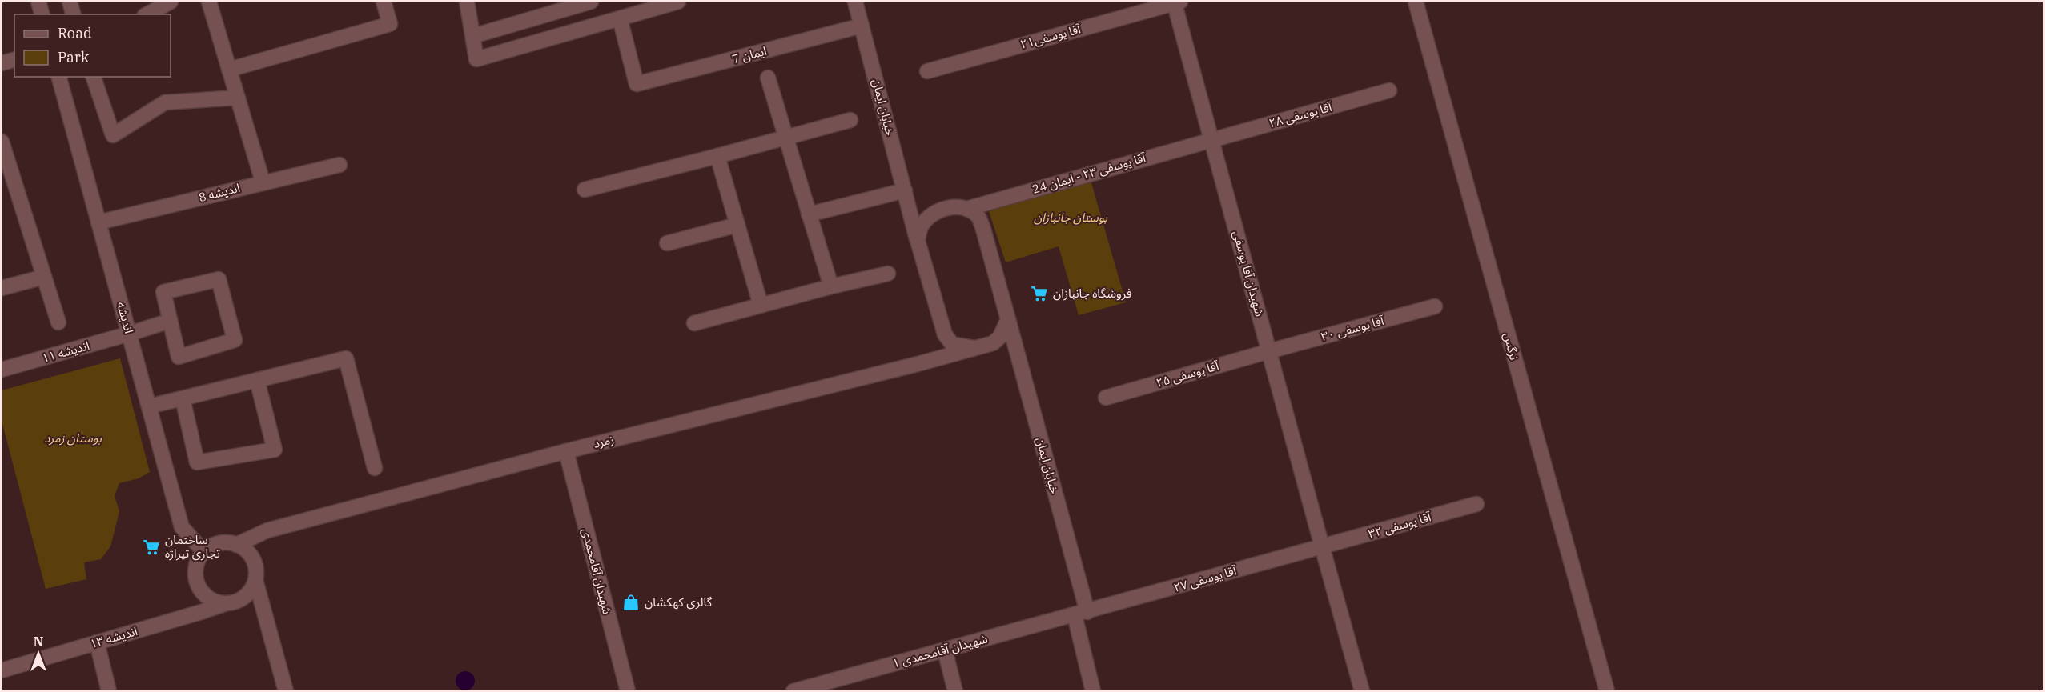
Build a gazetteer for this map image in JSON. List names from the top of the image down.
{
  "streets": {
    "street": [
      "آقا یوسفی۲۱",
      "ایمان 7",
      "خیابان ایمان",
      "آقا یوسفی ۲۸",
      "آقا یوسفی ۲۳ - ایمان 24",
      "اندیشه 8",
      "شهیدان آقا یوسفی",
      "انديشه",
      "آقا یوسفی ۳۰",
      "نرگس",
      "اندیشه ۱۱",
      "آقا یوسفی ۲۵",
      "زمرد",
      "آقا یوسفی ۳۲",
      "شهیدان آقامحمدی",
      "آقا یوسفی ۲۷",
      "اندیشه ۱۳",
      "شهیدان آقامحمدی ۱"
    ]
  },
  "crossings": [
    ["آقا یوسفی۲۱", "شهیدان آقا یوسفی"],
    ["ایمان 7", "خیابان ایمان"],
    ["خیابان ایمان", "آقا یوسفی ۲۳ - ایمان 24"],
    ["خیابان ایمان", "آقا یوسفی ۲۷"],
    ["خیابان ایمان", "شهیدان آقامحمدی ۱"],
    ["آقا یوسفی ۲۸", "آقا یوسفی ۲۳ - ایمان 24"],
    ["آقا یوسفی ۲۸", "شهیدان آقا یوسفی"],
    ["آقا یوسفی ۲۳ - ایمان 24", "شهیدان آقا یوسفی"],
    ["اندیشه 8", "انديشه"],
    ["شهیدان آقا یوسفی", "آقا یوسفی ۳۰"],
    ["شهیدان آقا یوسفی", "آقا یوسفی ۲۵"],
    ["شهیدان آقا یوسفی", "آقا یوسفی ۳۲"],
    ["شهیدان آقا یوسفی", "آقا یوسفی ۲۷"],
    ["انديشه", "اندیشه ۱۱"],
    ["انديشه", "زمرد"],
    ["انديشه", "اندیشه ۱۳"],
    ["آقا یوسفی ۳۰", "آقا یوسفی ۲۵"],
    ["زمرد", "شهیدان آقامحمدی"],
    ["زمرد", "اندیشه ۱۳"],
    ["آقا یوسفی ۳۲", "آقا یوسفی ۲۷"],
    ["آقا یوسفی ۲۷", "شهیدان آقامحمدی ۱"]
  ],
  "parks": ["بوستان جانبازان", "بوستان زمرد"],
  "places": {
    "supermarket": ["فروشگاه جانبازان", "ساختمان تجاری تیراژه"],
    "shop": ["گالری کهکشان"]
  },
  "legend": ["Road", "Park"],
  "north": "top"
}
